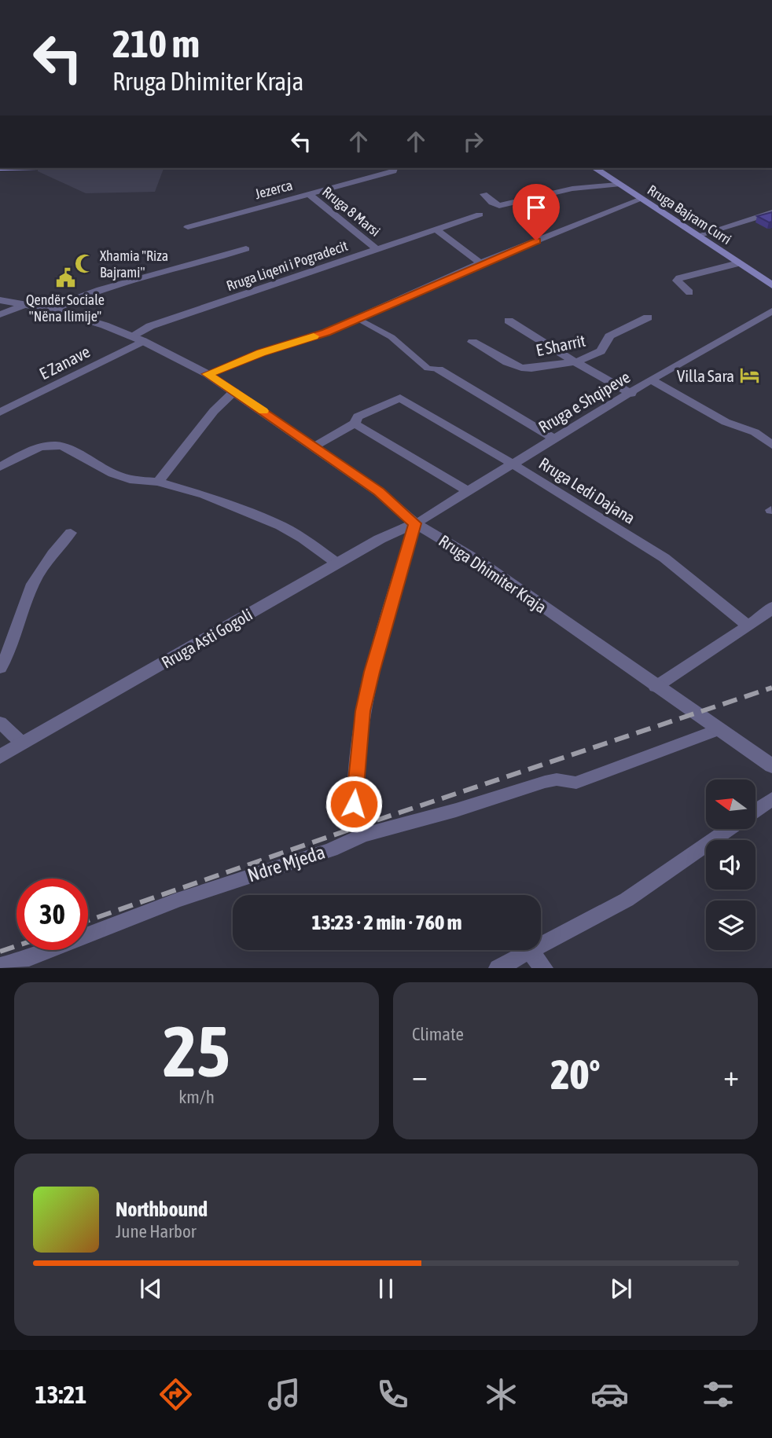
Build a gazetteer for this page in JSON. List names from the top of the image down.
{
  "streets": {
    "main road": ["Rruga Bajram Curri"],
    "street": [
      "Jezerca",
      "Rruga 8 Marsi",
      "Rruga Liqeni i Pogradecit",
      "E Sharrit",
      "E Zanave",
      "Rruga e Shqipeve",
      "Rruga Ledi Dajana",
      "Rruga Dhimiter Kraja",
      "Rruga Asti Gogoli",
      "Ndre Mjeda"
    ]
  },
  "crossings": [
    ["Jezerca", "Rruga 8 Marsi"],
    ["Rruga 8 Marsi", "Rruga Liqeni i Pogradecit"],
    ["Rruga Liqeni i Pogradecit", "E Zanave"],
    ["Rruga Liqeni i Pogradecit", "Rruga Dhimiter Kraja"],
    ["E Zanave", "Rruga Dhimiter Kraja"],
    ["Rruga e Shqipeve", "Rruga Ledi Dajana"],
    ["Rruga e Shqipeve", "Rruga Dhimiter Kraja"],
    ["Rruga e Shqipeve", "Rruga Asti Gogoli"],
    ["Rruga Dhimiter Kraja", "Rruga Asti Gogoli"],
    ["Rruga Dhimiter Kraja", "Ndre Mjeda"]
  ],
  "places": {
    "mosque": ["Xhamia ''Riza Bajrami''"],
    "public building": ["Qendër Sociale \"Nëna Ilimije\""],
    "hotel": ["Villa Sara"]
  },
  "north": "left",
  "page": {
    "turn": ["210 m", "Rruga Dhimiter Kraja"],
    "limit": "30",
    "trip": "13:23 · 2 min · 760 m",
    "tile": [
      ["25", "km/h"],
      "Climate"
    ],
    "heat": ["−", "20°", "+"],
    "song": ["Northbound", "June Harbor"],
    "tabs": "13:21"
  }
}
